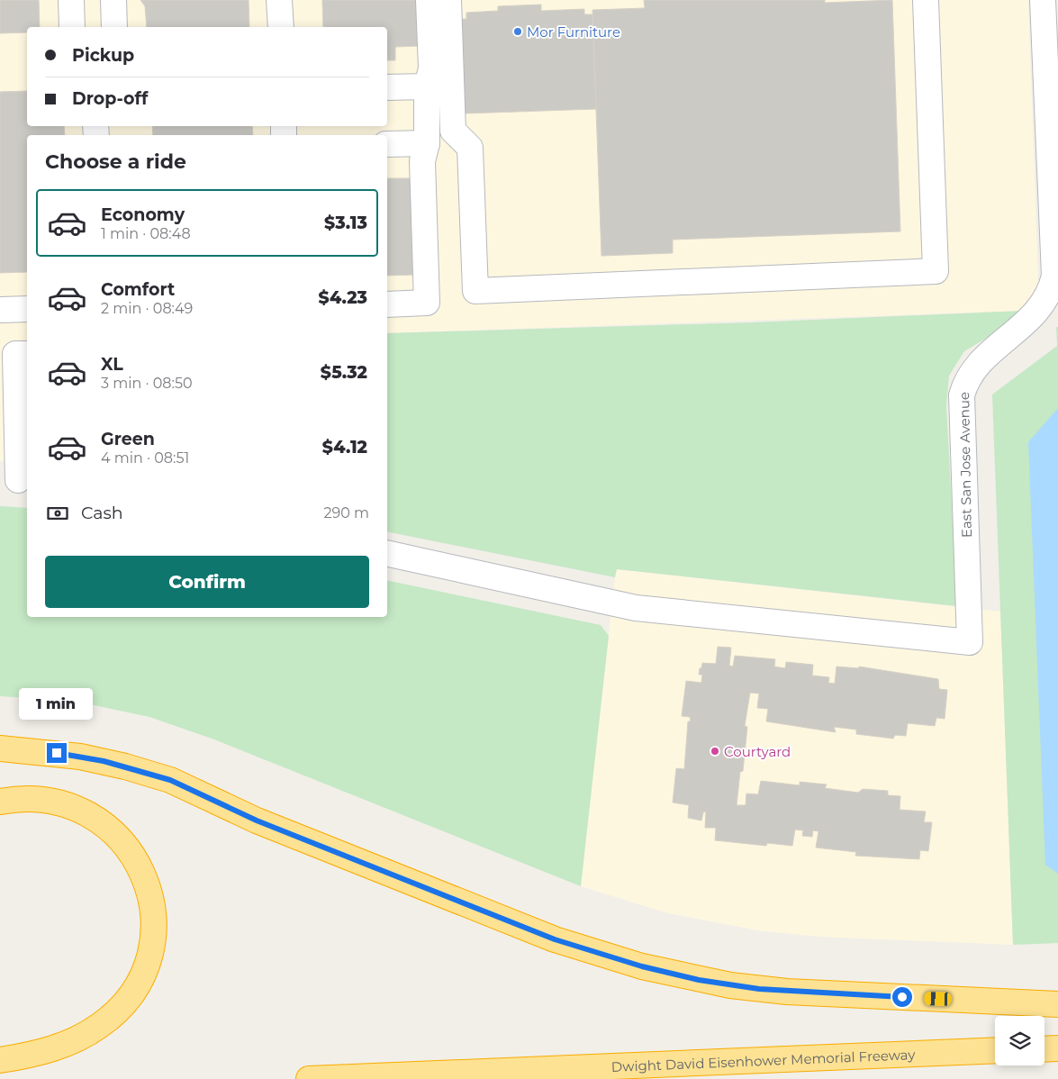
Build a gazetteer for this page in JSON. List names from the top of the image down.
{
  "streets": {
    "highway": ["Dwight David Eisenhower Memorial Freeway"],
    "street": ["East San Jose Avenue"]
  },
  "places": ["Mor Furniture", "Courtyard"],
  "page": {
    "banner": ["Pickup", "Drop-off"],
    "heading": "Choose a ride",
    "list": [
      {
        "name": "Economy",
        "note": "1 min · 08:48",
        "value": "$3.13"
      },
      {
        "name": "Comfort",
        "note": "2 min · 08:49",
        "value": "$4.23"
      },
      {
        "name": "XL",
        "note": "3 min · 08:50",
        "value": "$5.32"
      },
      {
        "name": "Green",
        "note": "4 min · 08:51",
        "value": "$4.12"
      }
    ],
    "pay": ["Cash", "290 m"],
    "buttons": "Confirm",
    "bubble": "1 min"
  }
}
